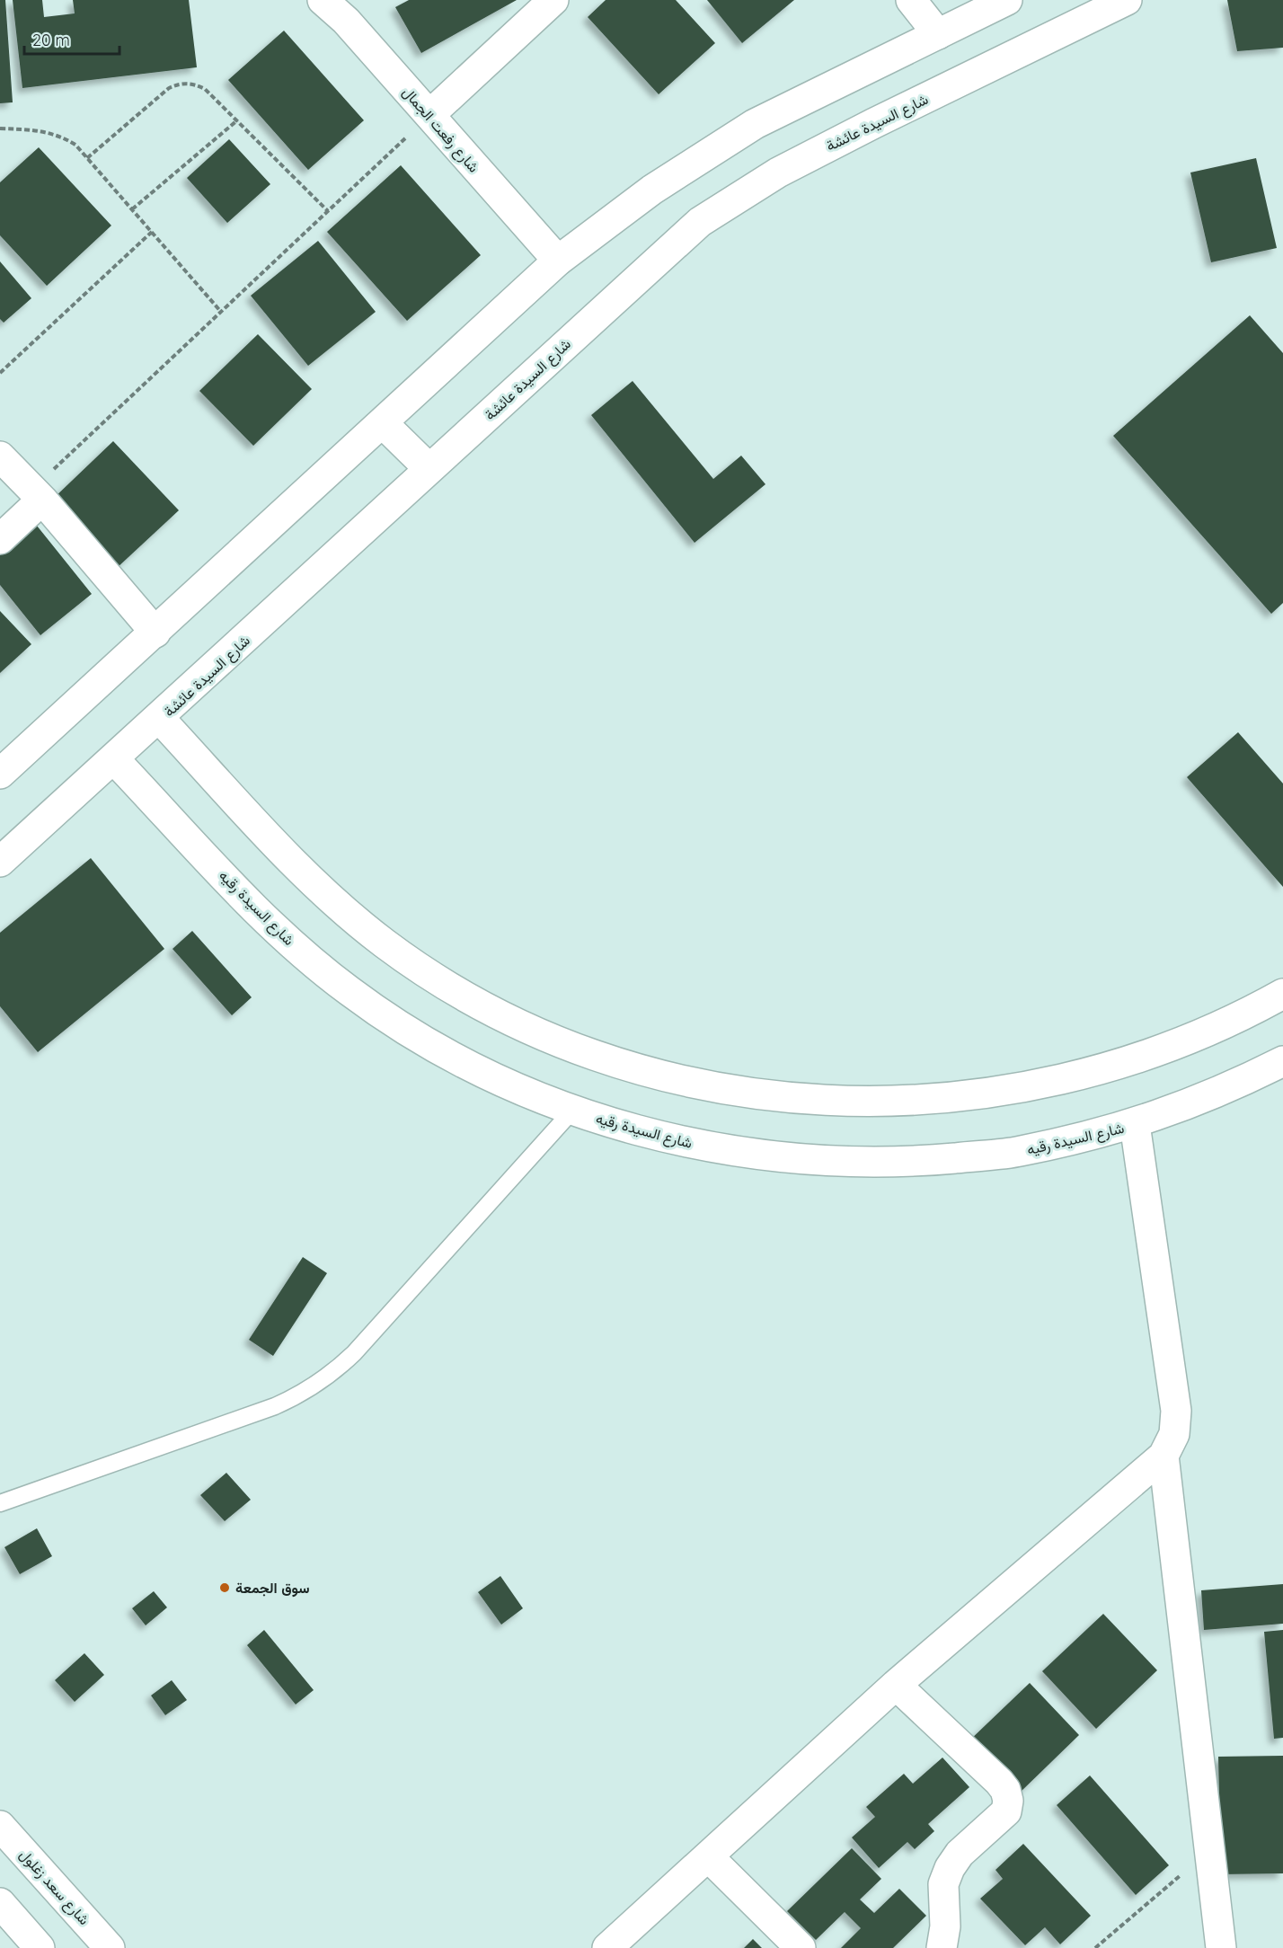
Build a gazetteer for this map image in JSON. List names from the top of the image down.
{
  "streets": {
    "street": [
      "شارع السيدة عائشة",
      "شارع رفعت الجمال",
      "شارع السيدة رقيه",
      "شارع سعد زغلول"
    ]
  },
  "crossings": [
    ["شارع السيدة عائشة", "شارع السيدة رقيه"]
  ],
  "places": ["سوق الجمعة"],
  "scale_bar": "20 m"
}
